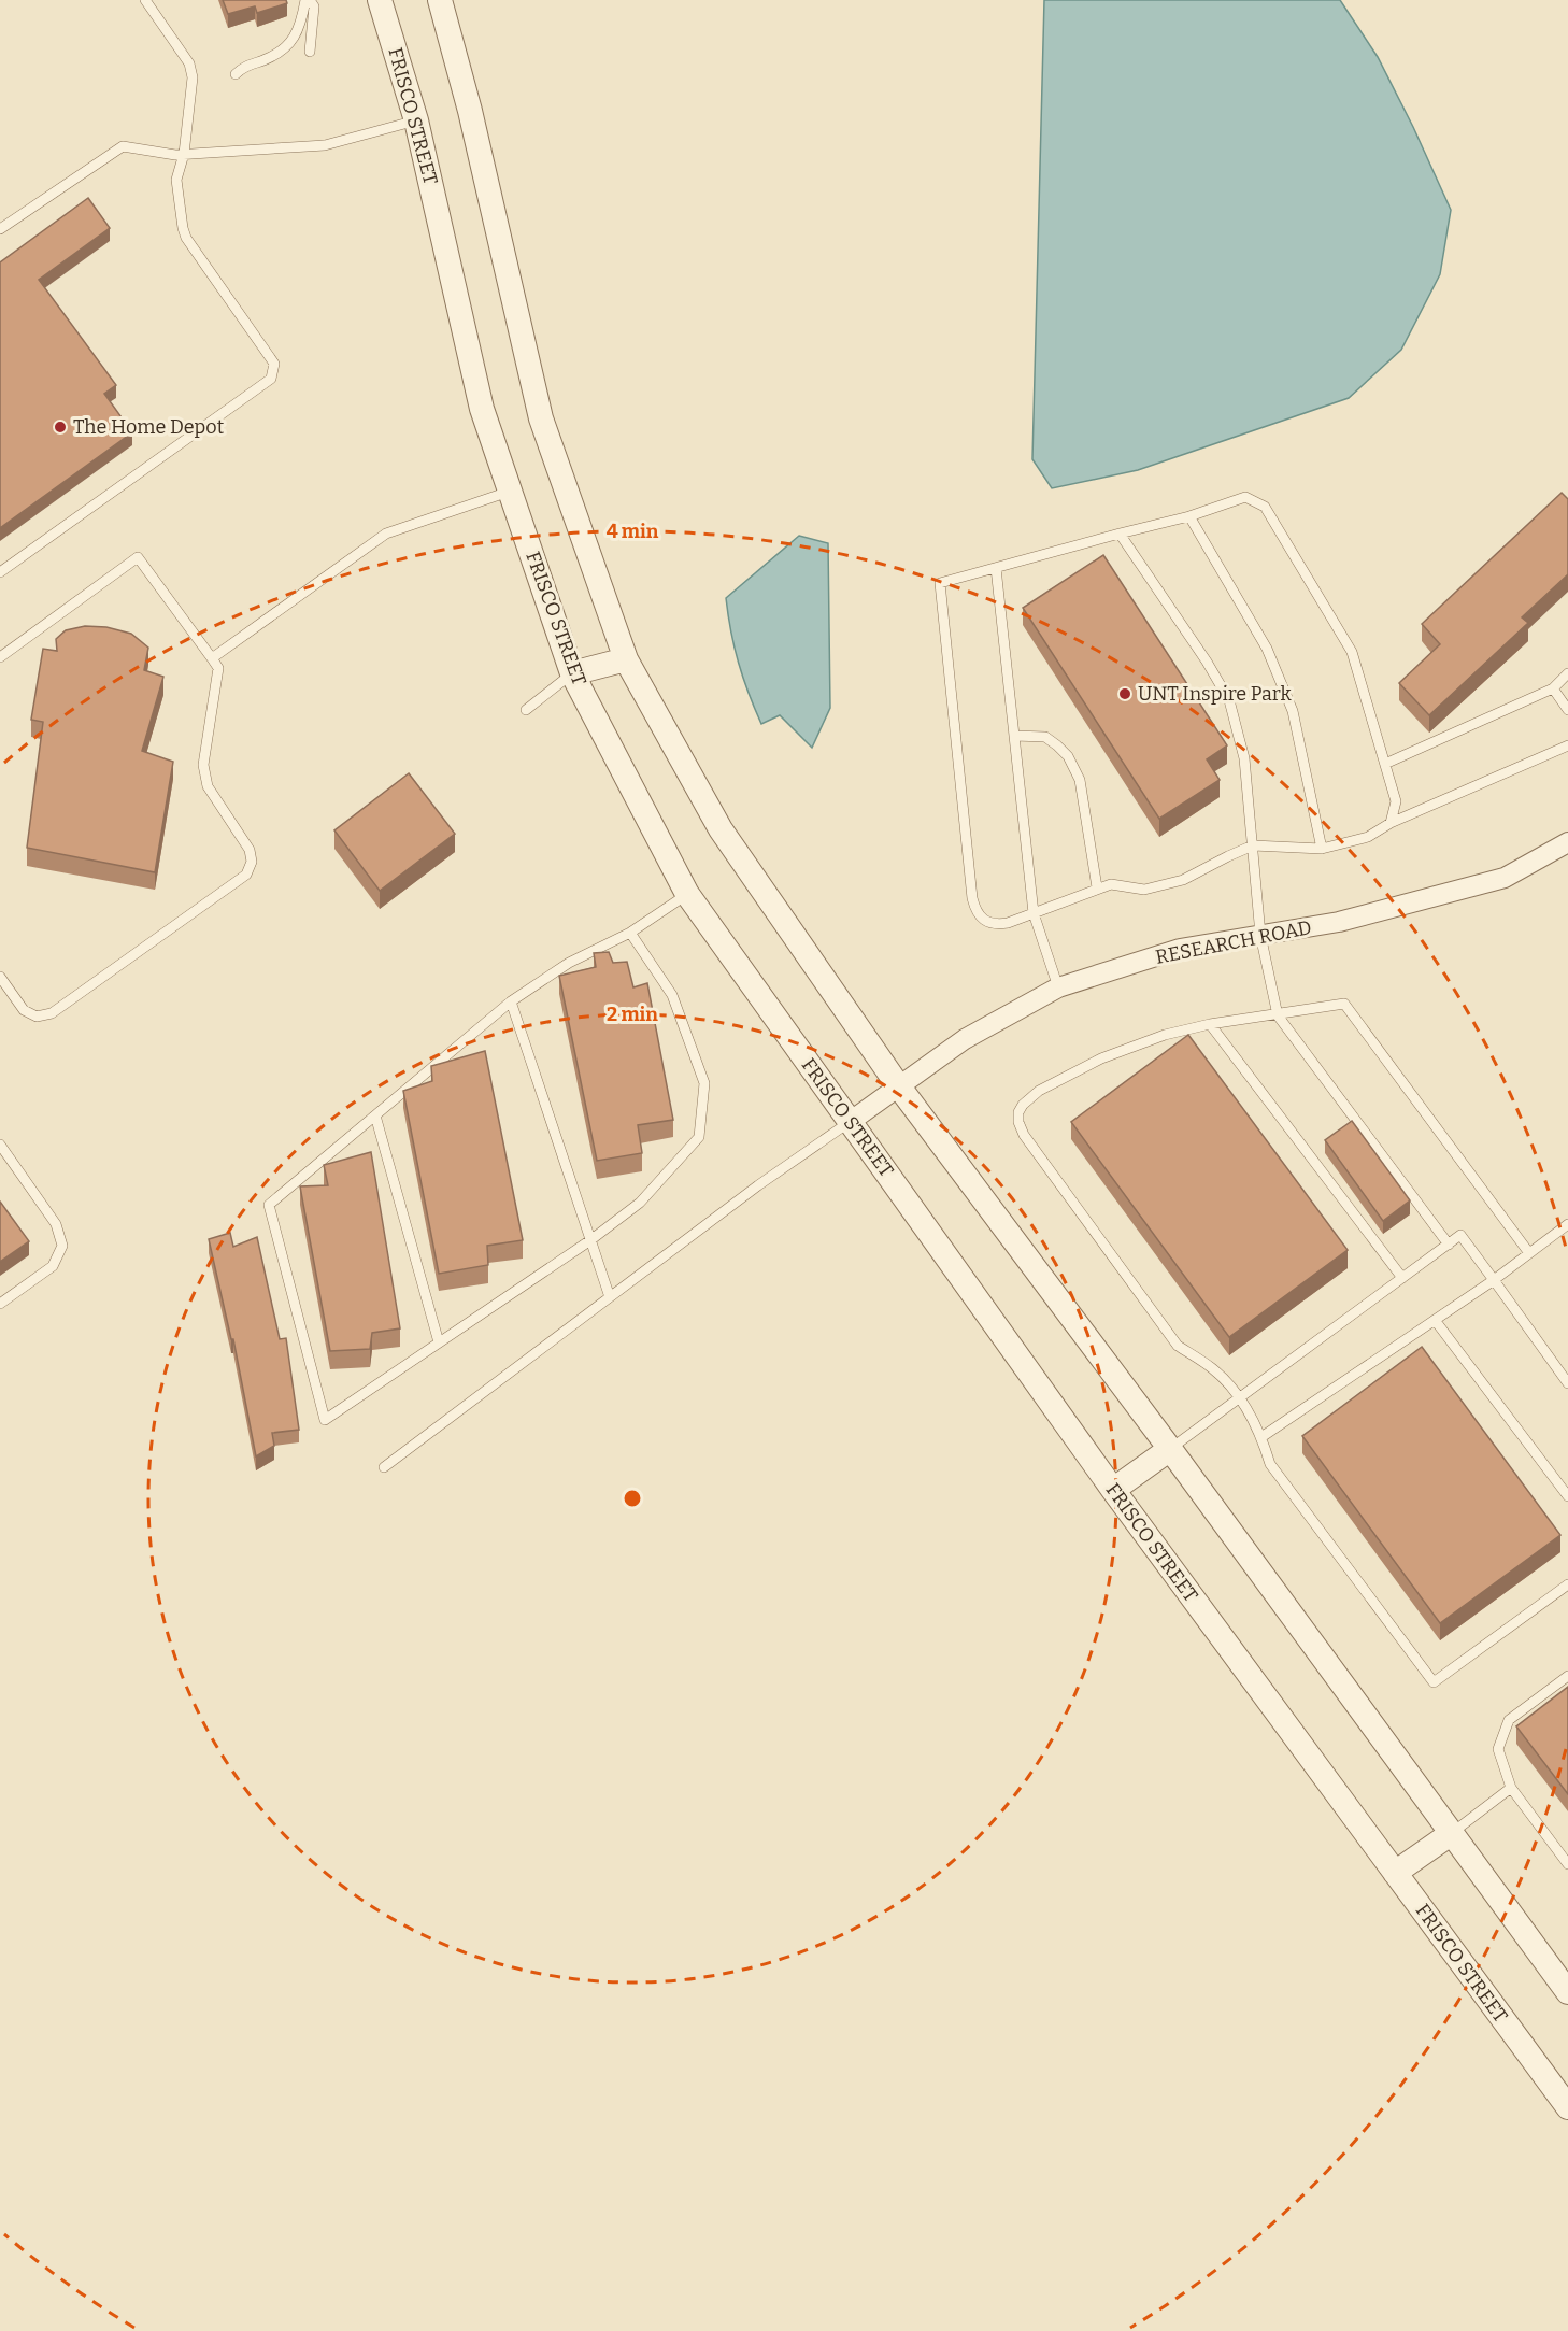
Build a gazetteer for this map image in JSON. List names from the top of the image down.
{
  "streets": {
    "street": ["FRISCO STREET", "RESEARCH ROAD"]
  },
  "crossings": [
    ["FRISCO STREET", "RESEARCH ROAD"]
  ],
  "places": ["The Home Depot", "UNT Inspire Park"],
  "rings": ["4 min", "2 min"]
}
